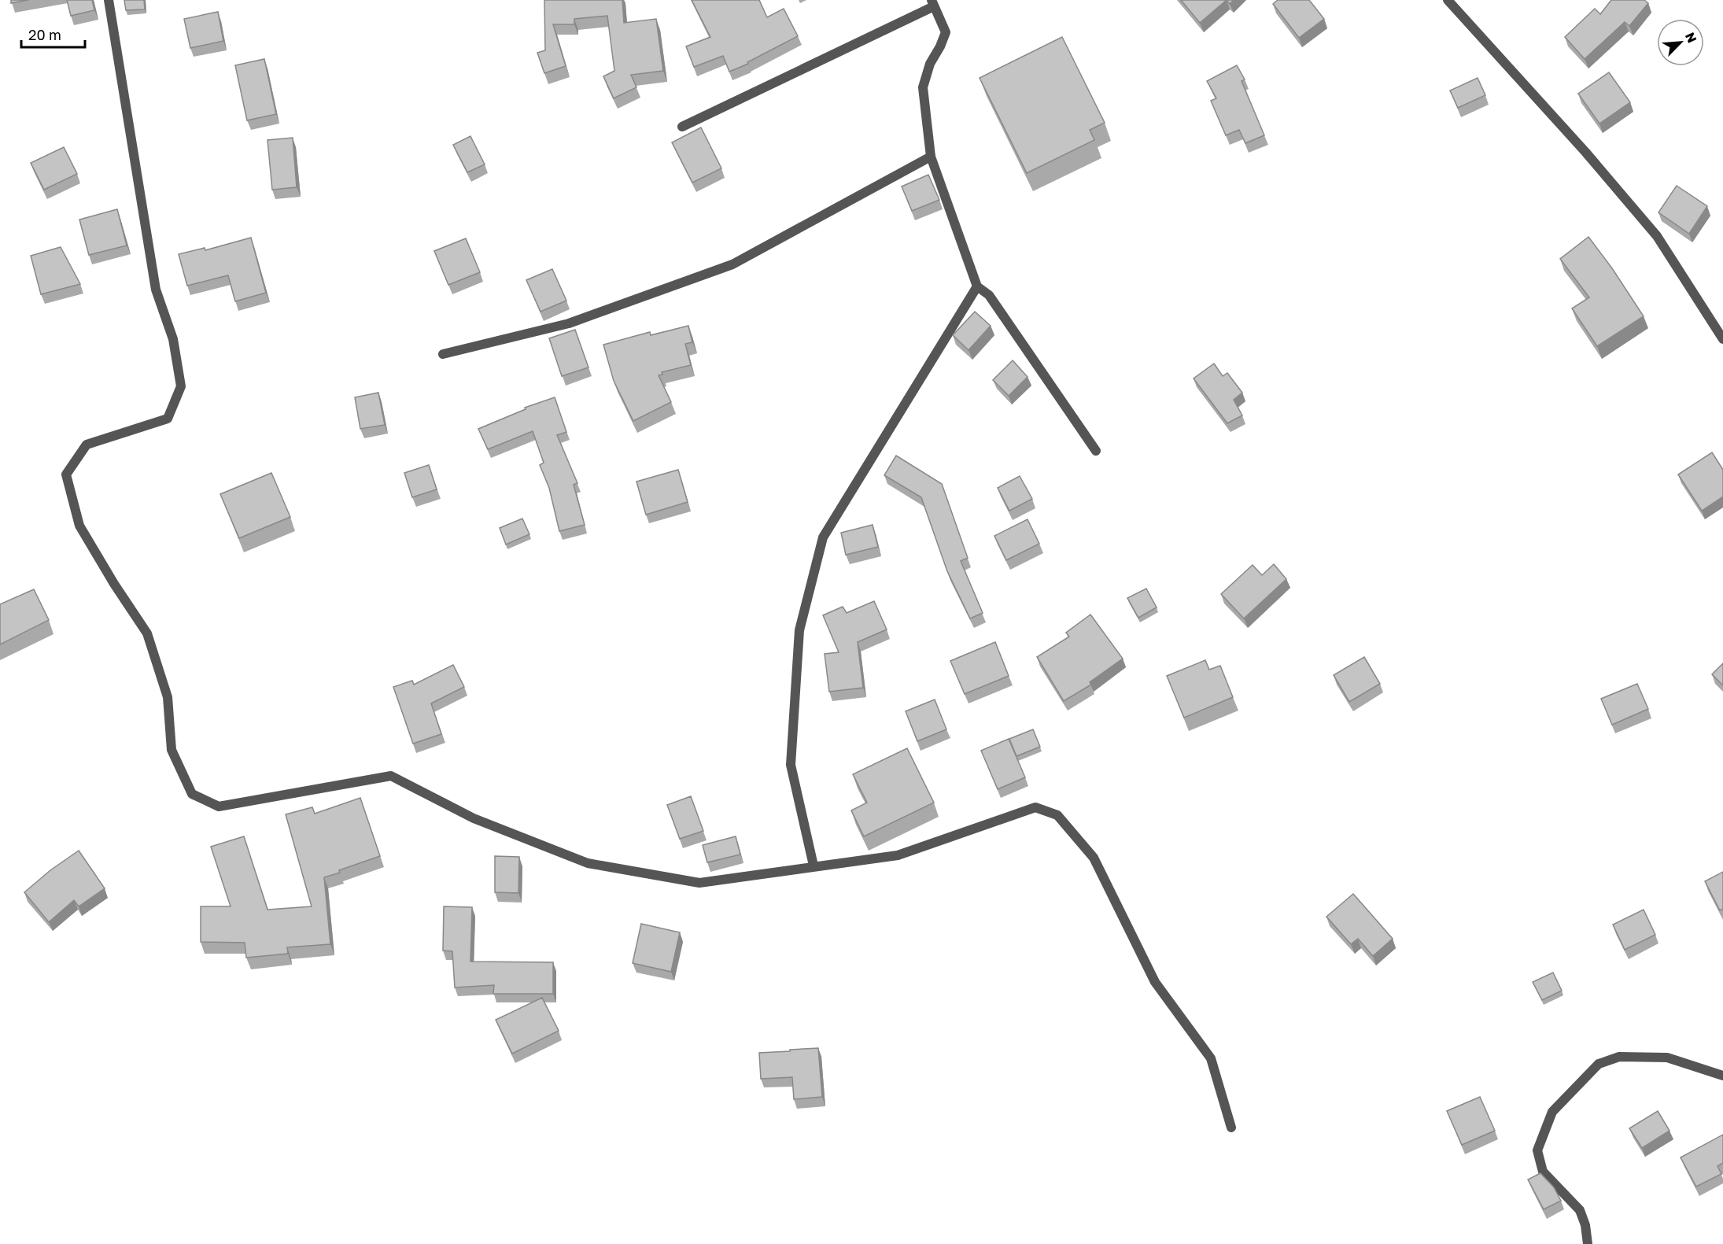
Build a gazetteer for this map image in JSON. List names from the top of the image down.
{
  "scale_bar": "20 m",
  "north": "top right"
}
